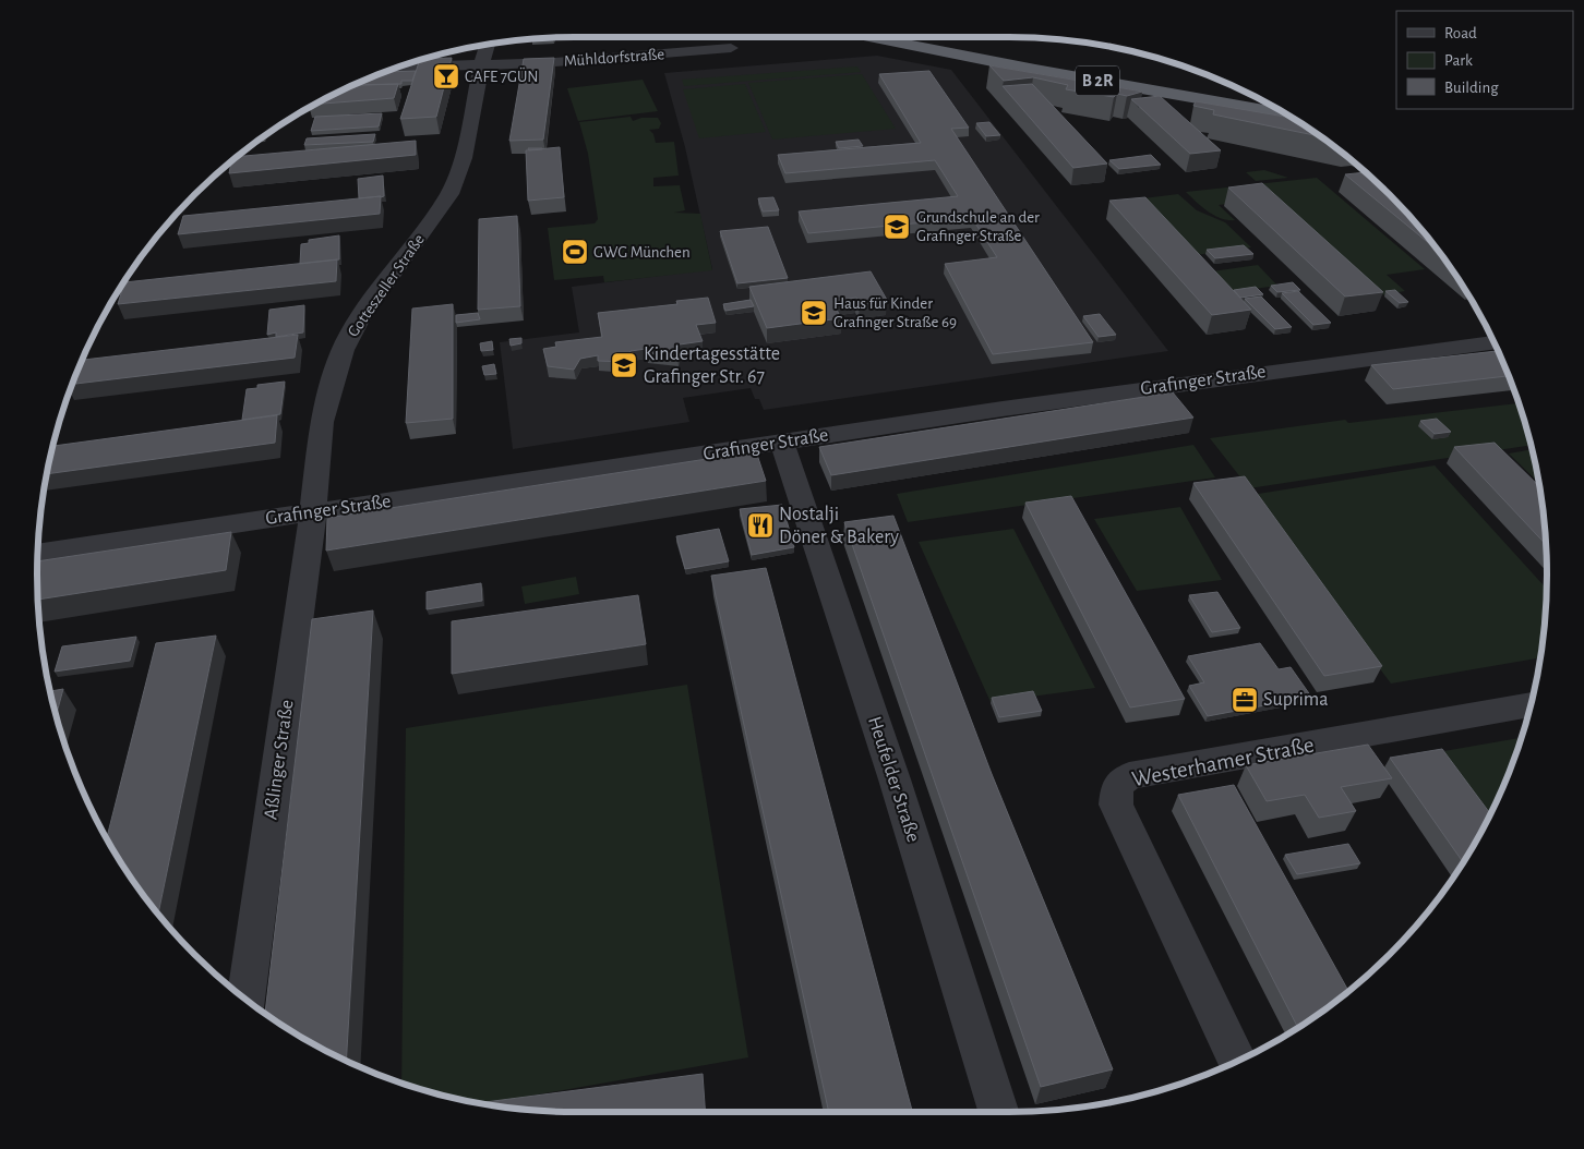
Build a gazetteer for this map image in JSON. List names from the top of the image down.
{
  "streets": {
    "highway": ["B 2R"],
    "street": [
      "Mühldorfstraße",
      "Gotteszeller Straße",
      "Grafinger Straße",
      "Aßlinger Straße",
      "Westerhamer Straße",
      "Heufelder Straße"
    ]
  },
  "crossings": [
    ["Mühldorfstraße", "Gotteszeller Straße"],
    ["Gotteszeller Straße", "Grafinger Straße"],
    ["Gotteszeller Straße", "Aßlinger Straße"],
    ["Grafinger Straße", "Aßlinger Straße"],
    ["Grafinger Straße", "Heufelder Straße"]
  ],
  "places": {
    "bar": ["CAFE 7GÜN"],
    "school or university": ["Grundschule an der Grafinger Straße", "Haus für Kinder Grafinger Straße 69", "Kindertagesstätte Grafinger Str. 67"],
    "sports": ["GWG München"],
    "restaurant": ["Nostalji Döner & Bakery"],
    "office": ["Suprima"]
  },
  "legend": ["Road", "Park", "Building"]
}
